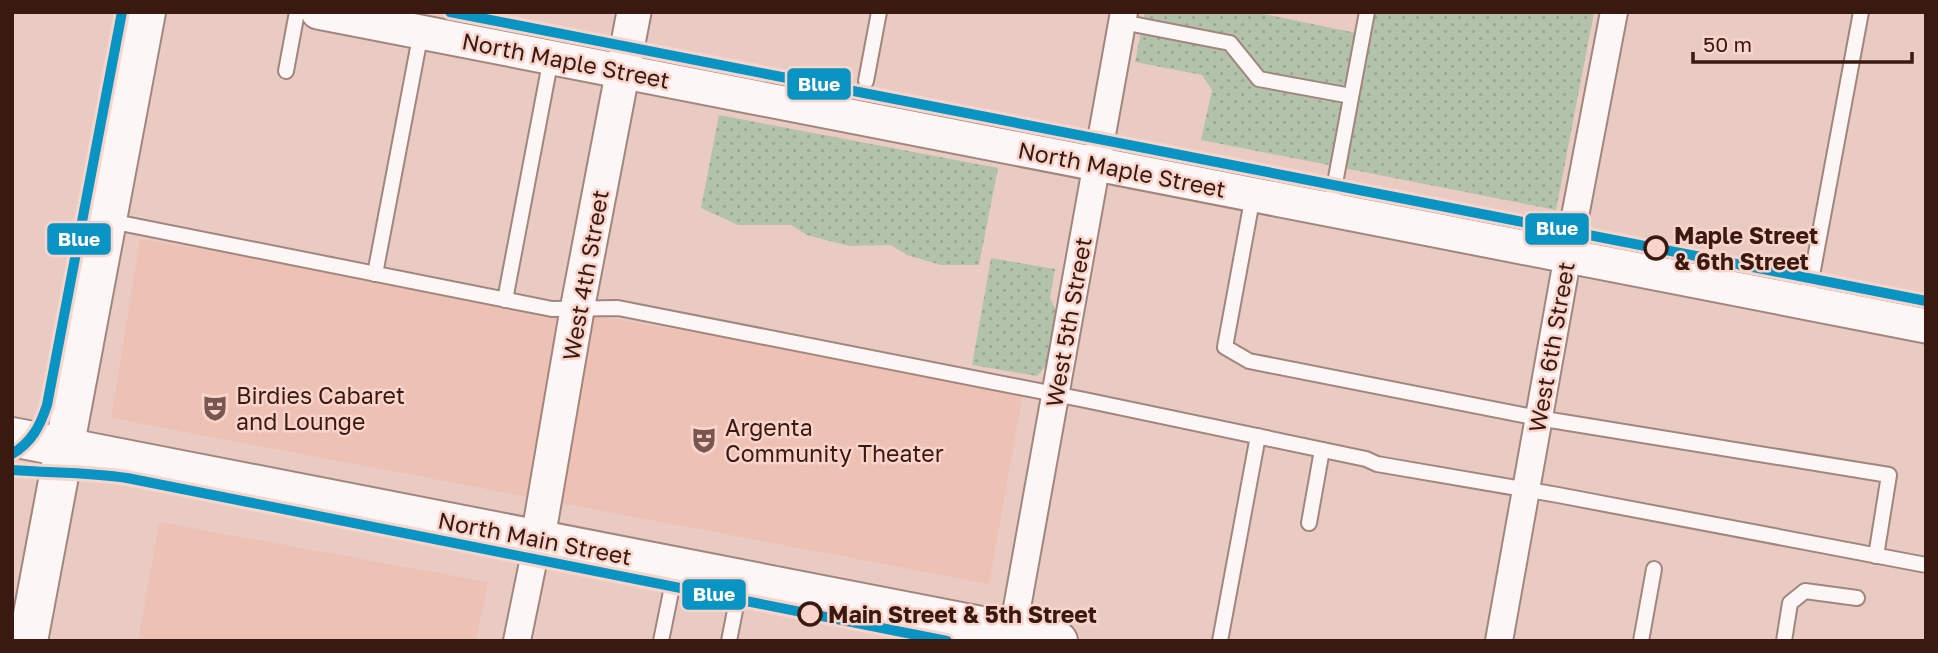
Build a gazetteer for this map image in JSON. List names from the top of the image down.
{
  "streets": {
    "main road": ["North Main Street"],
    "street": [
      "North Maple Street",
      "West 4th Street",
      "West 5th Street",
      "West 6th Street"
    ]
  },
  "crossings": [
    ["North Maple Street", "West 4th Street"],
    ["North Maple Street", "West 5th Street"],
    ["North Maple Street", "West 6th Street"],
    ["West 4th Street", "North Main Street"],
    ["West 5th Street", "North Main Street"]
  ],
  "places": {
    "other": ["Maple Street & 6th Street", "Main Street & 5th Street"],
    "theatre": ["Birdies Cabaret and Lounge", "Argenta Community Theater"]
  },
  "lines": ["transit line Blue"],
  "scale_bar": "50 m"
}
